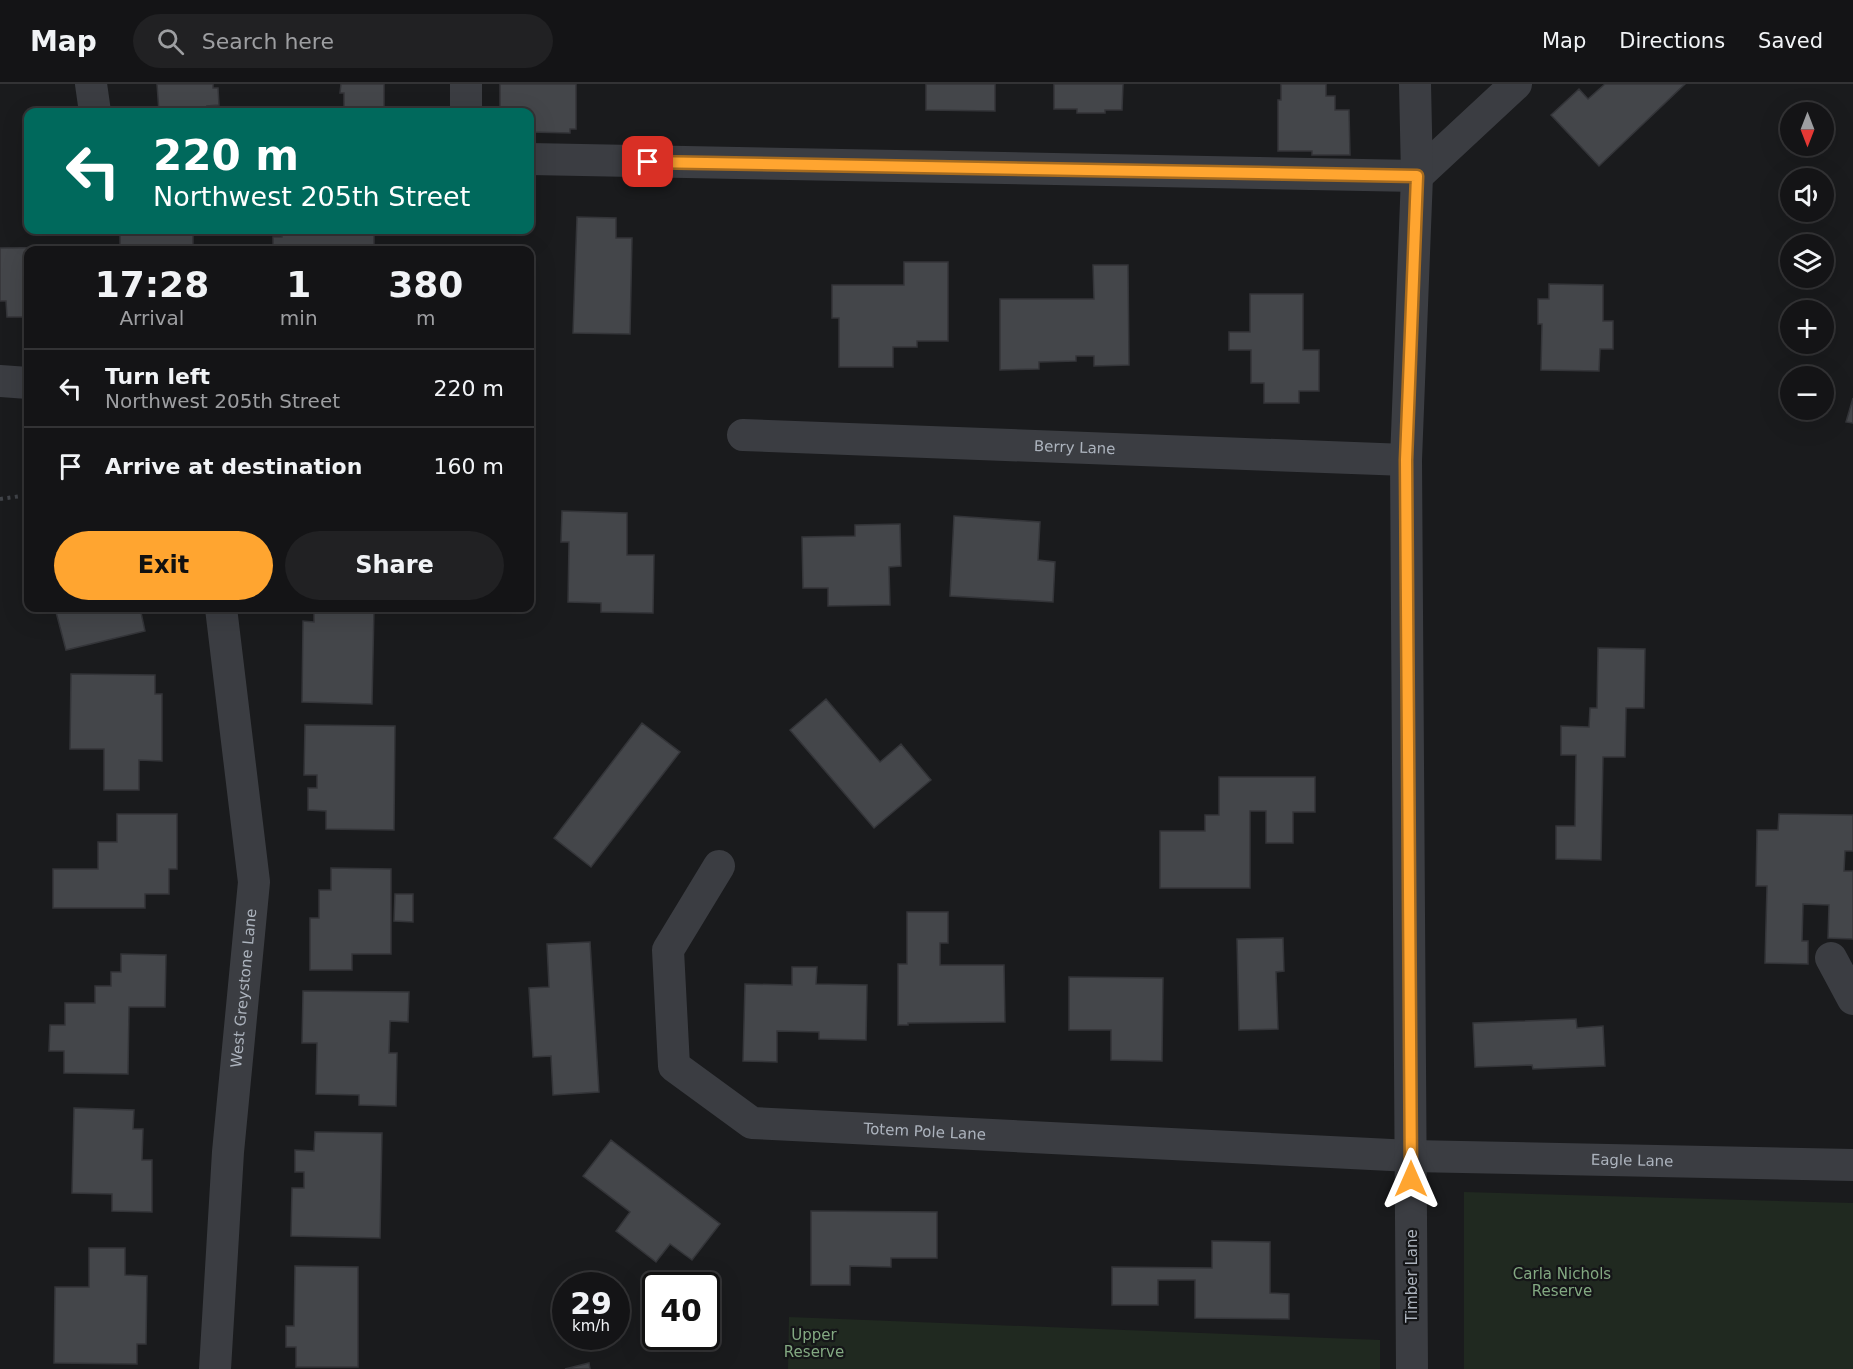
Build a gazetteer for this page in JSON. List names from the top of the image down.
{
  "streets": {
    "street": [
      "Berry Lane",
      "West Greystone Lane",
      "Totem Pole Lane",
      "Eagle Lane",
      "Timber Lane"
    ]
  },
  "crossings": [
    ["Berry Lane", "Timber Lane"],
    ["Totem Pole Lane", "Eagle Lane"],
    ["Totem Pole Lane", "Timber Lane"],
    ["Eagle Lane", "Timber Lane"]
  ],
  "parks": ["Carla Nichols Reserve", "Upper Reserve"],
  "north": "bottom",
  "page": {
    "header": "Map",
    "search": "Search here",
    "nav": ["Map", "Directions", "Saved"],
    "map_buttons": ["+", "−"],
    "turn": ["220 m", "Northwest 205th Street"],
    "eta": [
      "17:28",
      "Arrival",
      "1",
      "min",
      "380",
      "m"
    ],
    "list": [
      {
        "name": "Turn left",
        "note": "Northwest 205th Street",
        "value": "220 m"
      },
      {
        "name": "Arrive at destination",
        "value": "160 m"
      }
    ],
    "buttons": ["Exit", "Share"],
    "speed": "29 km/h",
    "limit": "40"
  }
}
